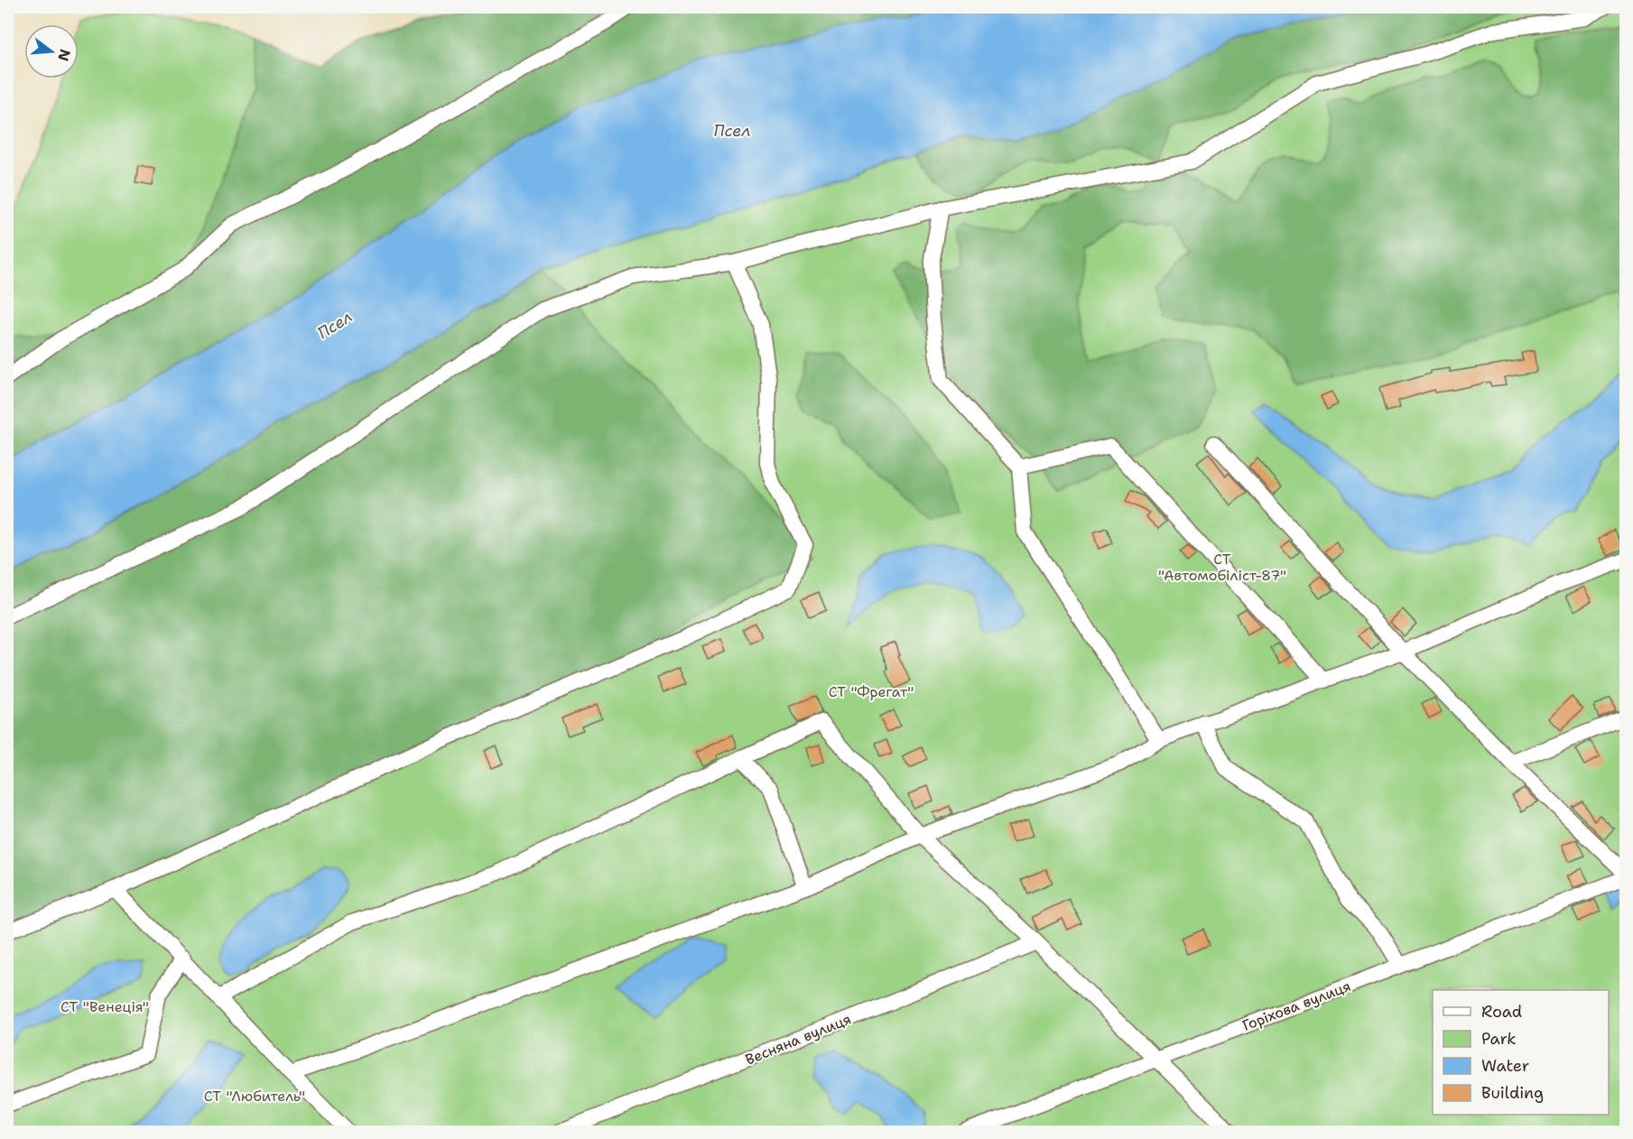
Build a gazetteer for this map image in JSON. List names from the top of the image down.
{
  "streets": {
    "street": ["Горіхова вулиця", "Весняна вулиця"]
  },
  "water": ["Псел"],
  "parks": [
    "СТ \"Автомобiлiст-87\"",
    "СТ \"Фрегат\"",
    "СТ \"Венеція\"",
    "СТ \"Любитель\""
  ],
  "legend": [
    "Road",
    "Park",
    "Water",
    "Building"
  ],
  "north": "right"
}
